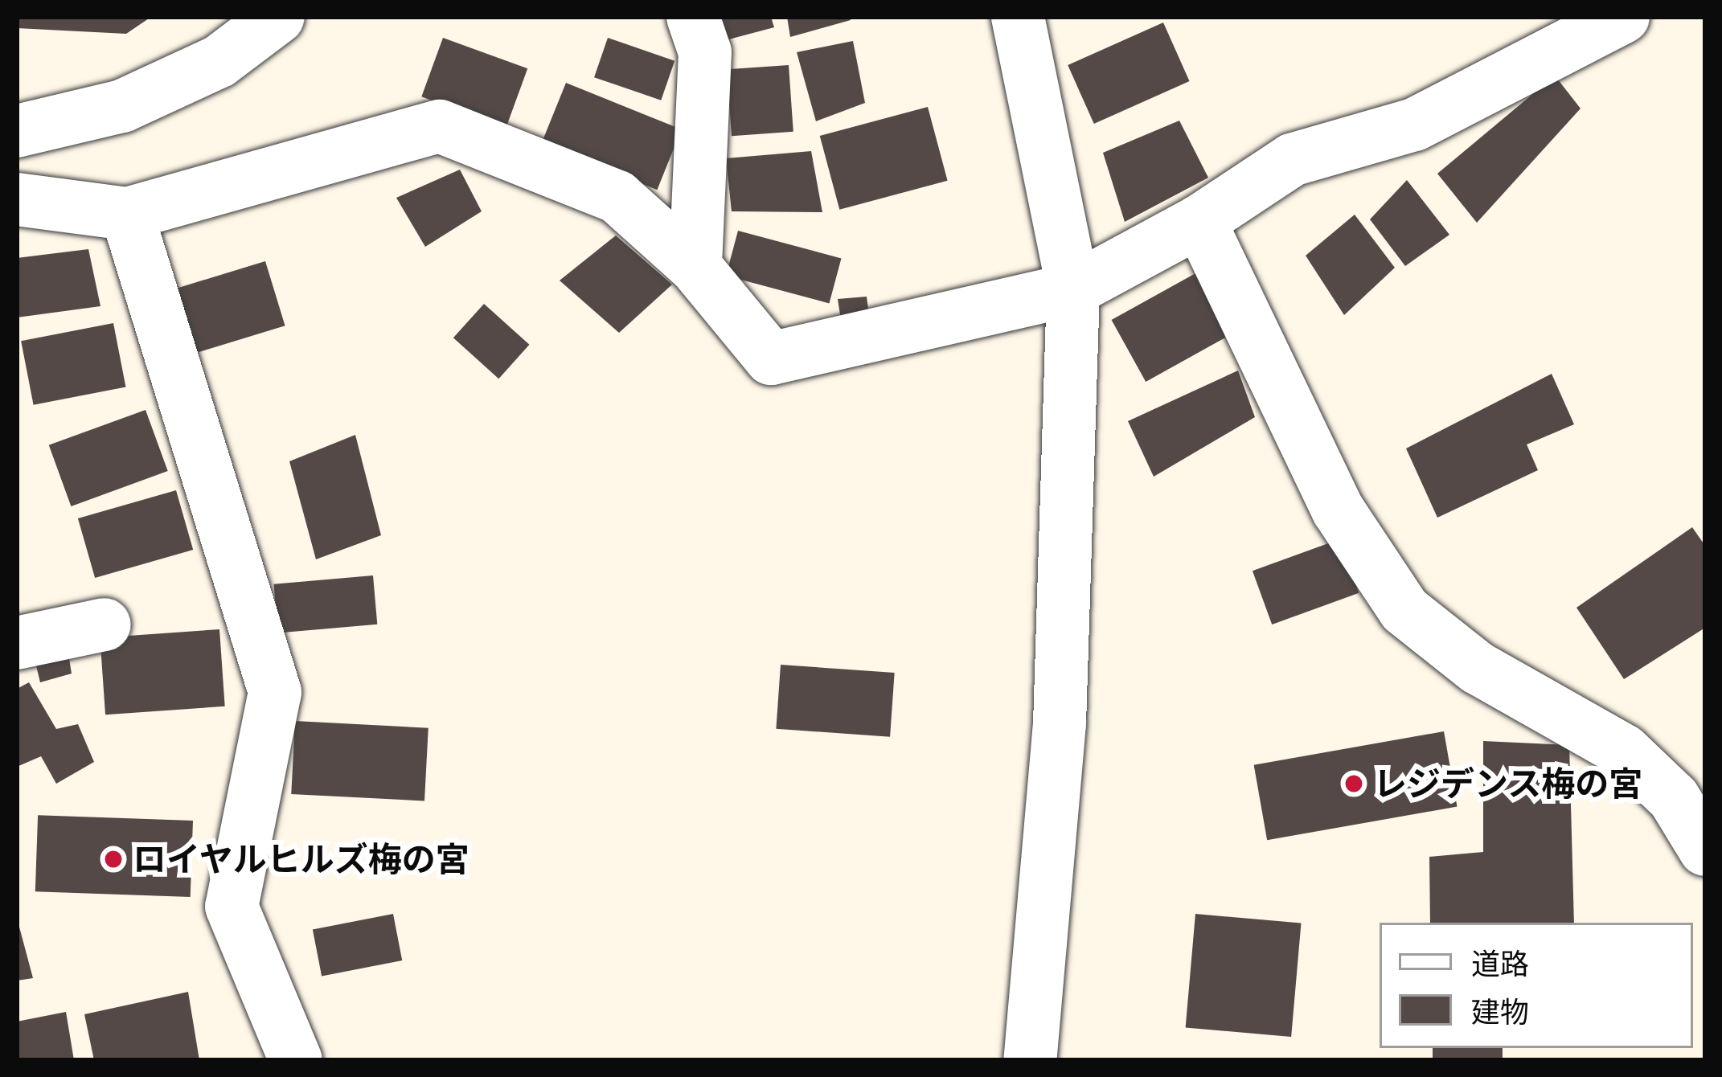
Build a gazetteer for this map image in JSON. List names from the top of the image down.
{
  "places": ["レジデンス梅の宮", "ロイヤルヒルズ梅の宮"],
  "legend": ["道路", "建物"]
}
